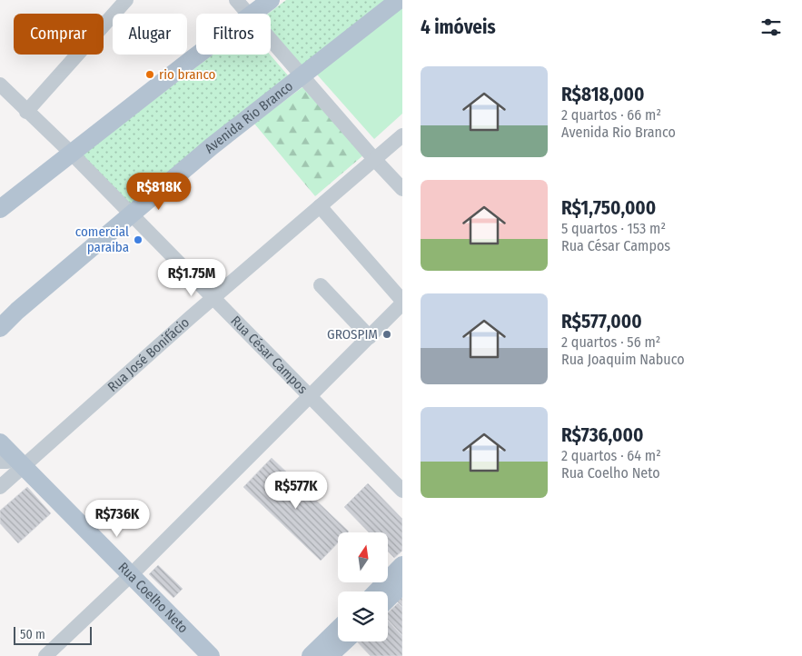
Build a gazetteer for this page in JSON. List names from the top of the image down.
{
  "streets": {
    "main road": ["Avenida Rio Branco", "Rua Coelho Neto"],
    "street": ["Rua José Bonifácio", "Rua César Campos"]
  },
  "crossings": [
    ["Avenida Rio Branco", "Rua César Campos"],
    ["Rua José Bonifácio", "Rua César Campos"],
    ["Rua José Bonifácio", "Rua Coelho Neto"]
  ],
  "places": ["rio branco", "comercial paraiba", "GROSPIM"],
  "scale_bar": "50 m",
  "north": "top",
  "page": {
    "heading": "4 imóveis",
    "chip": ["Comprar", "Alugar", "Filtros"],
    "list": [
      {
        "name": "R$818,000",
        "note": "2 quartos · 66 m² · Avenida Rio Branco"
      },
      {
        "name": "R$1,750,000",
        "note": "5 quartos · 153 m² · Rua César Campos"
      },
      {
        "name": "R$577,000",
        "note": "2 quartos · 56 m² · Rua Joaquim Nabuco"
      },
      {
        "name": "R$736,000",
        "note": "2 quartos · 64 m² · Rua Coelho Neto"
      }
    ],
    "price": [
      "R$818K",
      "R$1.75M",
      "R$577K",
      "R$736K"
    ],
    "scale": "50 m"
  }
}
